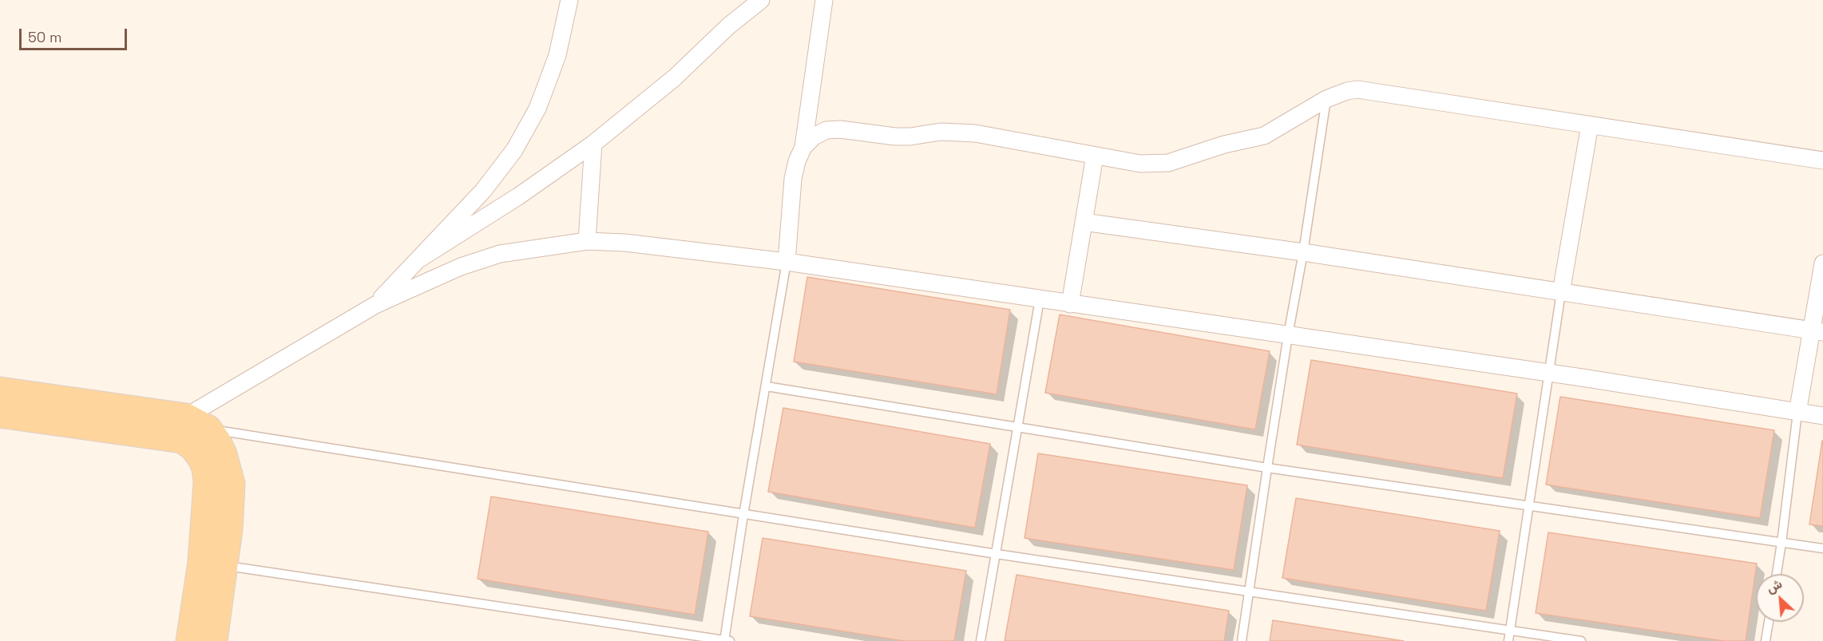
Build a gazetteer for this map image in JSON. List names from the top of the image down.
{
  "scale_bar": "50 m",
  "north": "top left"
}
